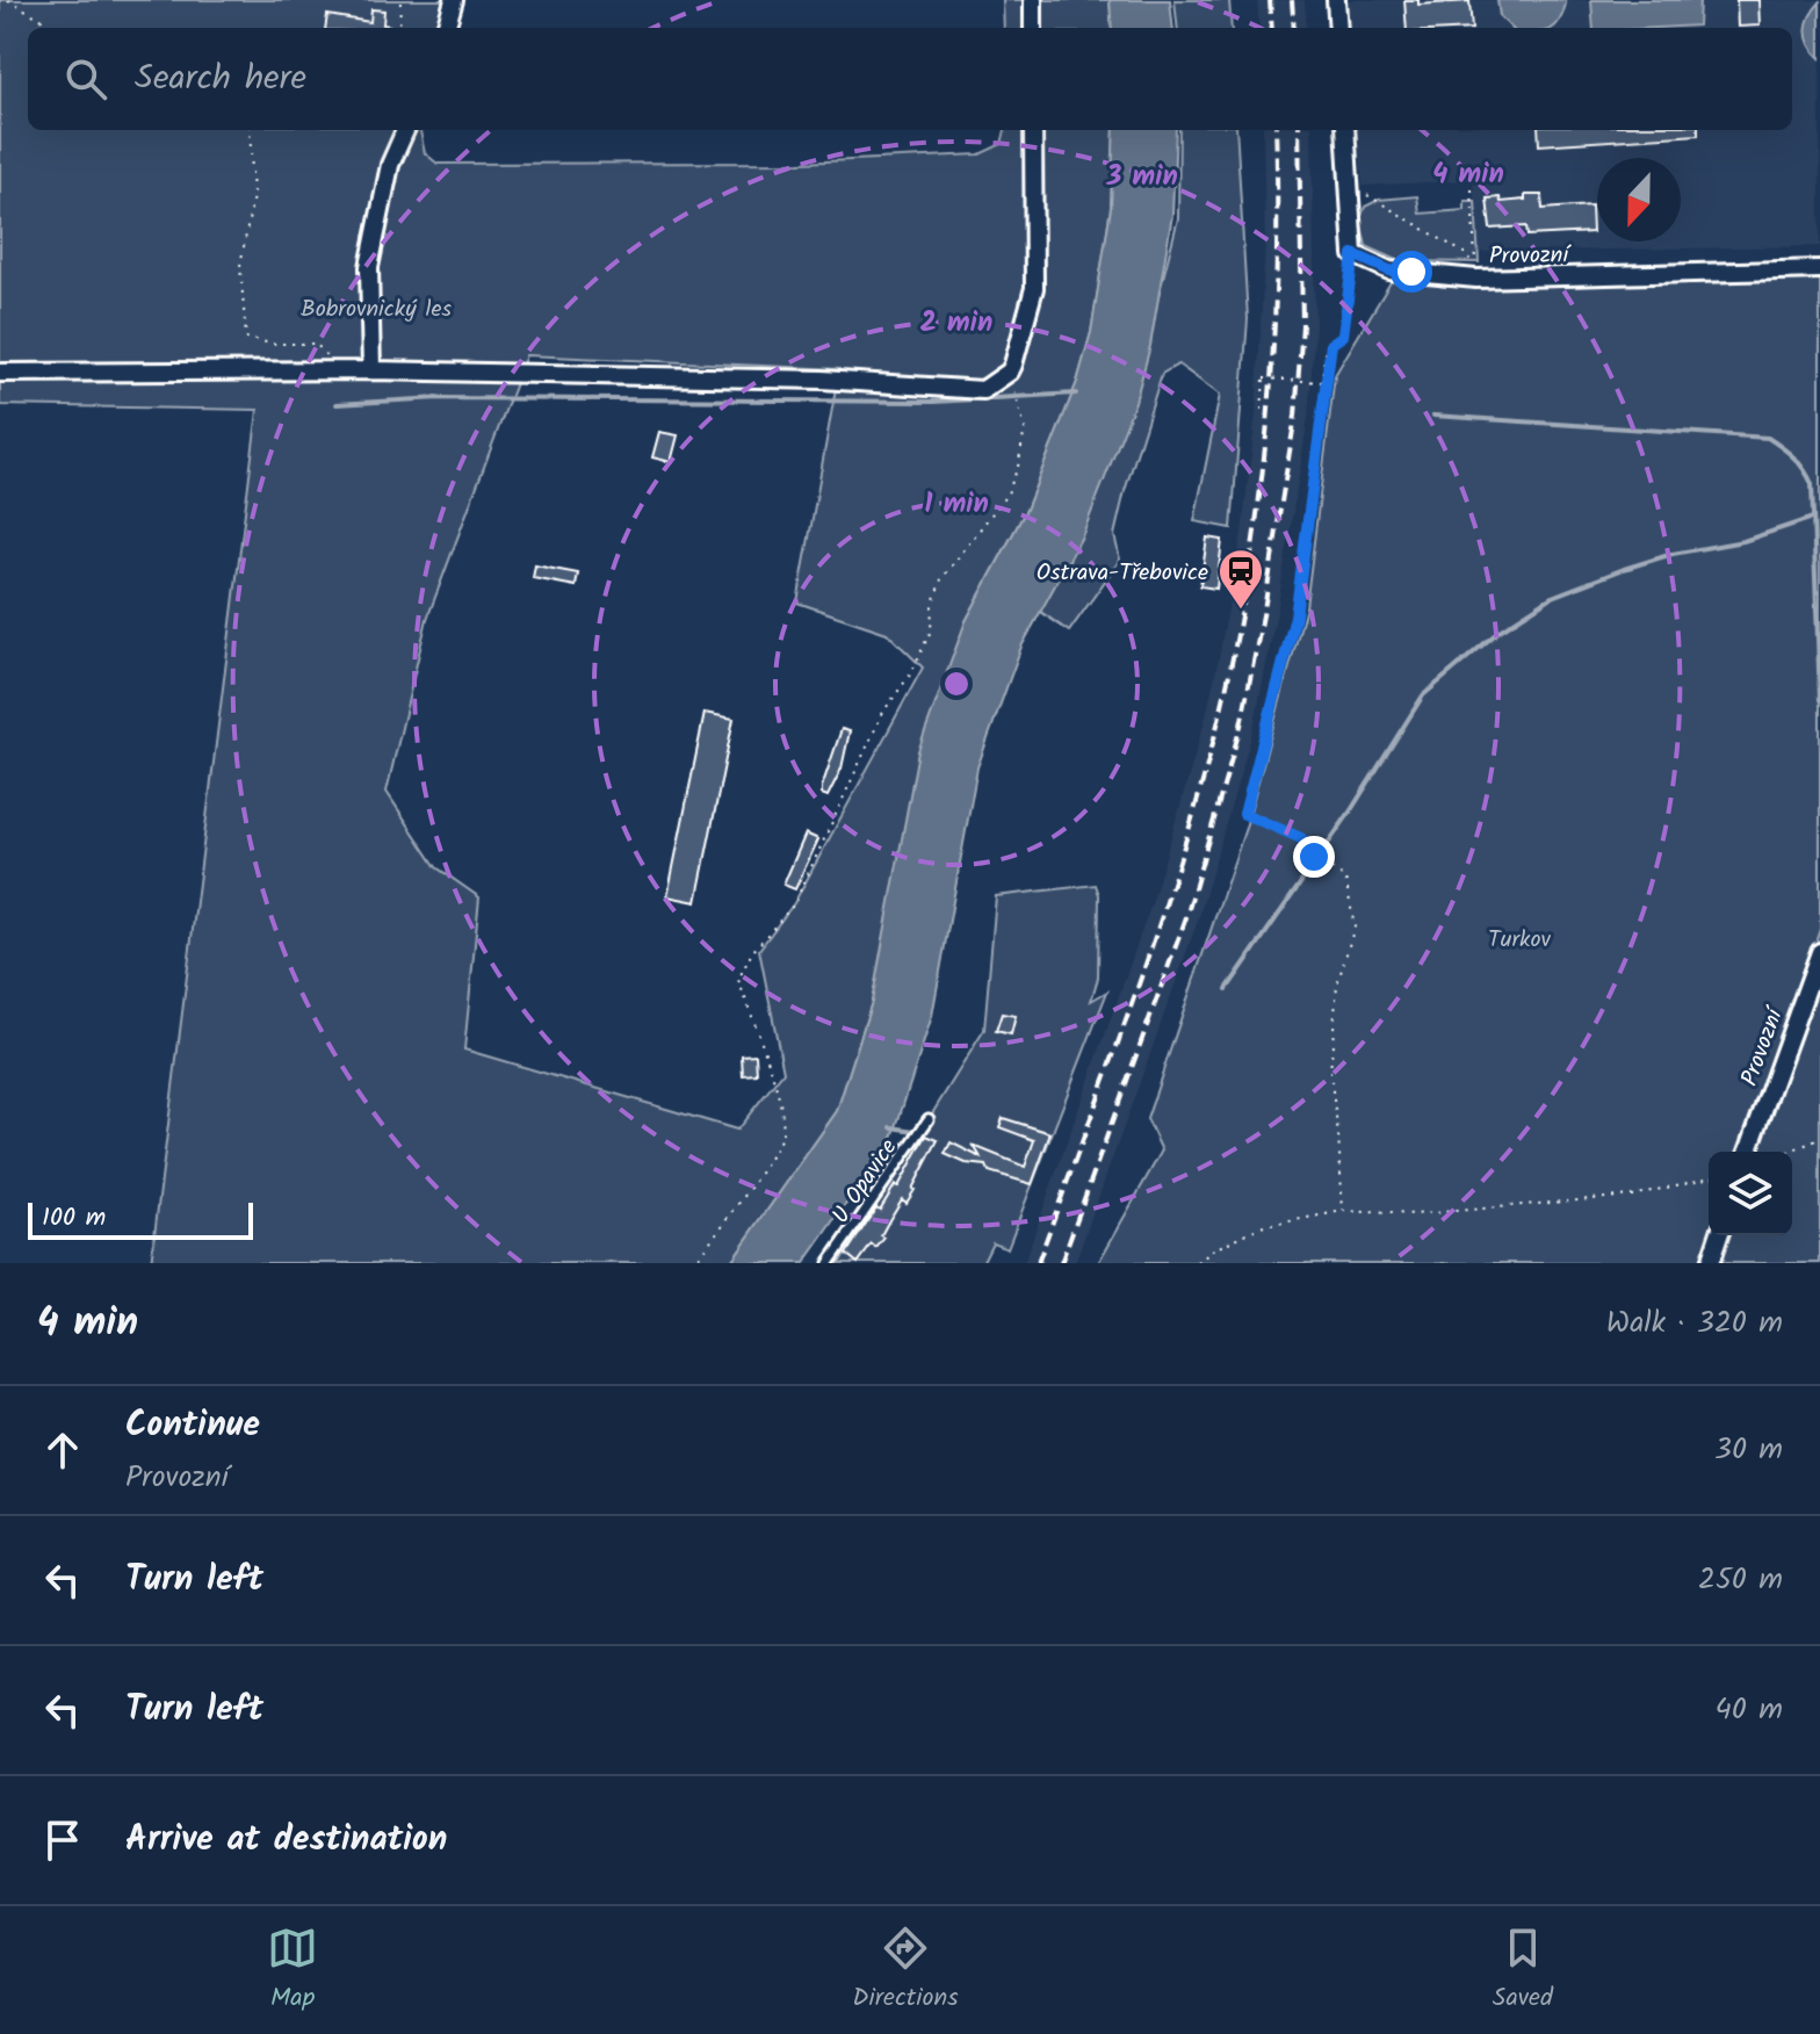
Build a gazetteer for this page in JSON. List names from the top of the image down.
{
  "streets": {
    "street": ["Provozní"],
    "lane": ["U Opavice"]
  },
  "parks": ["Bobrovnický les", "Turkov"],
  "places": {
    "station": ["Ostrava-Třebovice"]
  },
  "scale_bar": "100 m",
  "north": "bottom",
  "page": {
    "search": "Search here",
    "scale": "100 m",
    "heading": ["4 min", "Walk · 320 m"],
    "list": [
      ["Continue", "Provozní", "30 m"],
      ["Turn left", "250 m"],
      ["Turn left", "40 m"],
      "Arrive at destination"
    ],
    "nav": ["Map", "Directions", "Saved"]
  },
  "rings": [
    "4 min",
    "3 min",
    "2 min",
    "1 min"
  ]
}
